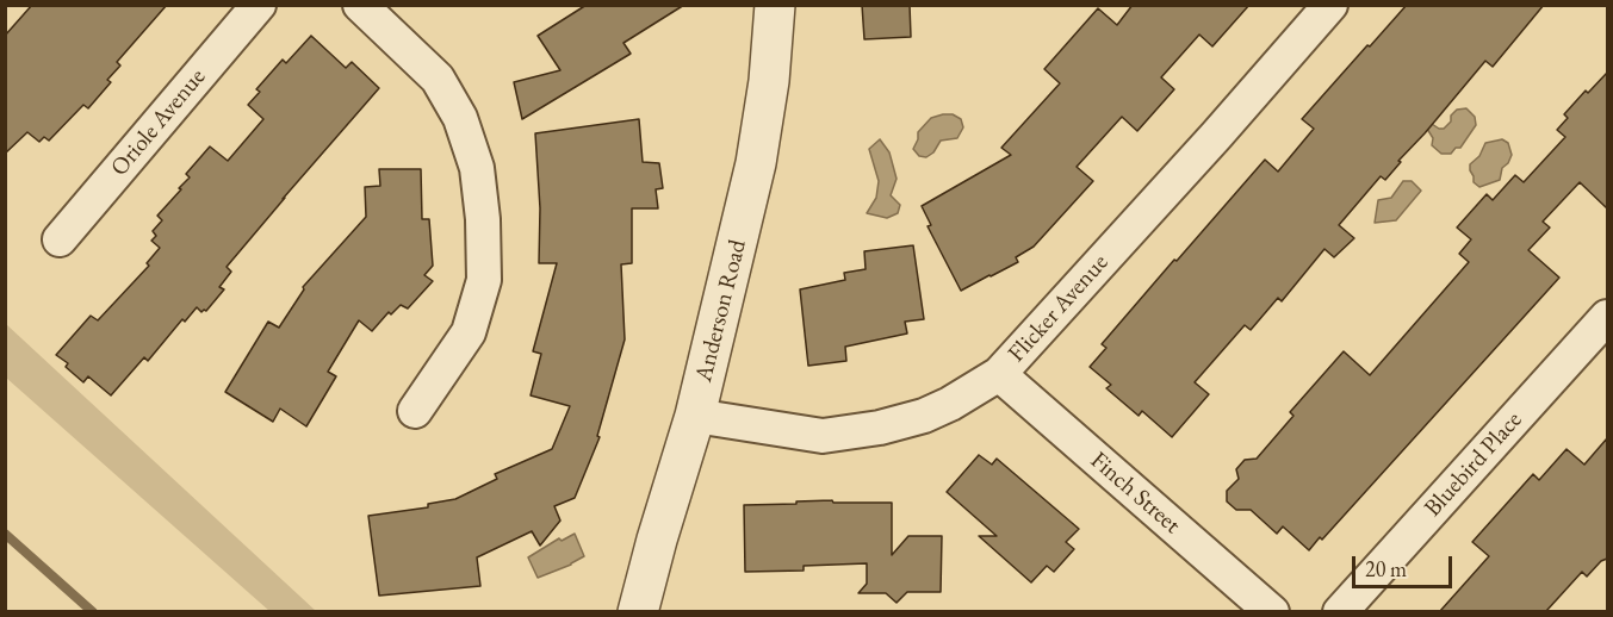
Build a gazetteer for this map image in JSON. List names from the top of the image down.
{
  "streets": {
    "street": [
      "Oriole Avenue",
      "Flicker Avenue",
      "Anderson Road",
      "Bluebird Place",
      "Finch Street"
    ]
  },
  "crossings": [
    ["Flicker Avenue", "Anderson Road"],
    ["Flicker Avenue", "Finch Street"]
  ],
  "scale_bar": "20 m"
}
